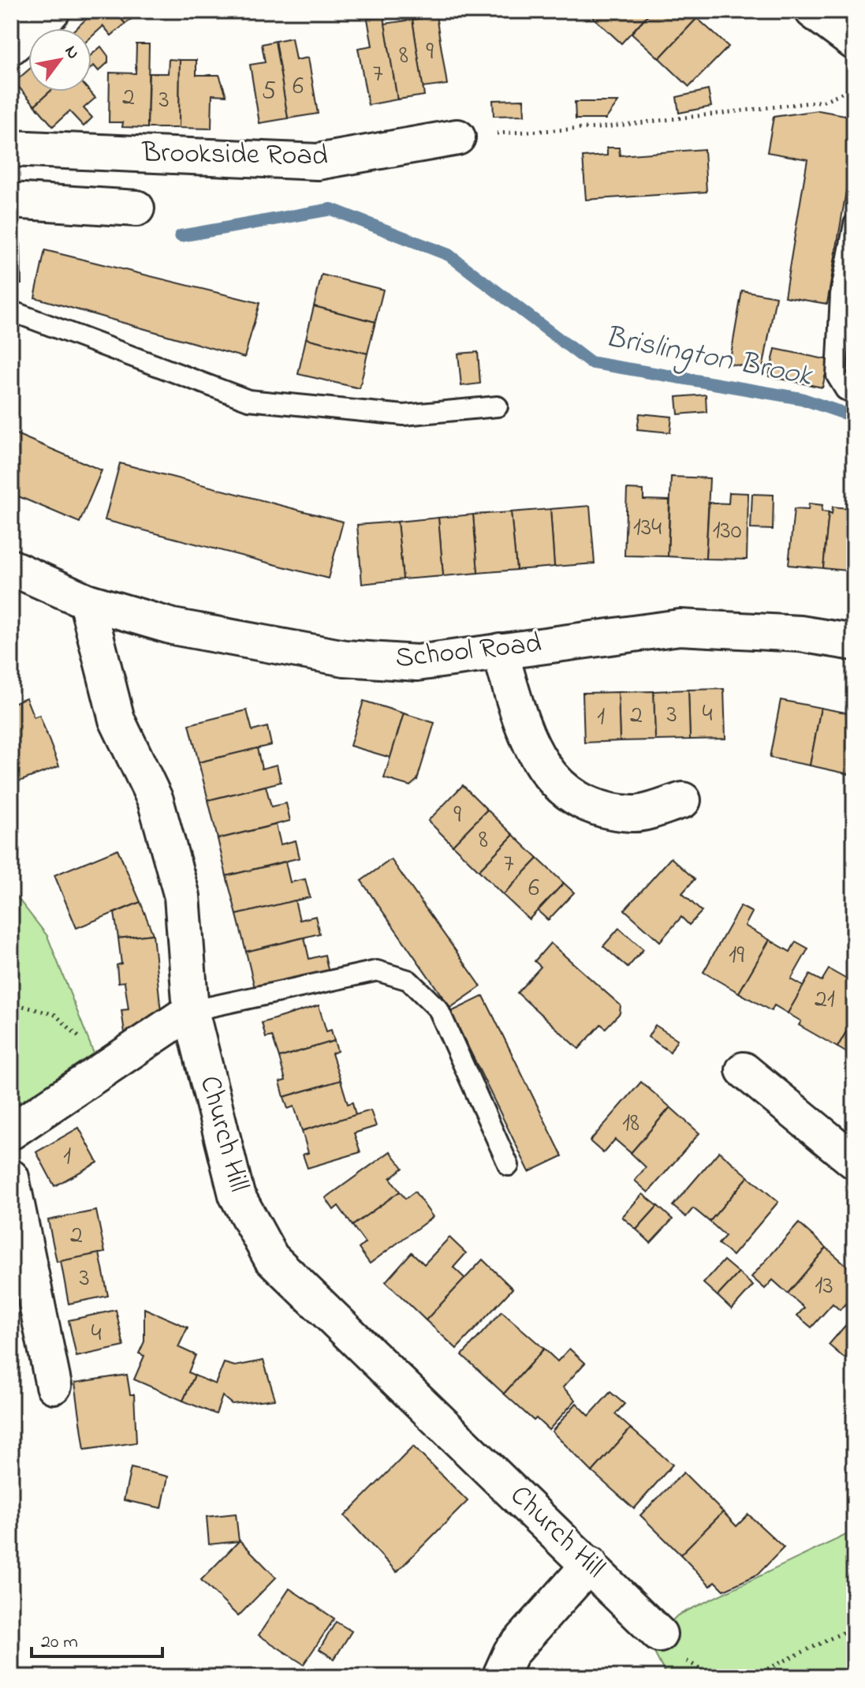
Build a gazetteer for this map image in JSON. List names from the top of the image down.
{
  "streets": {
    "street": ["Brookside Road", "School Road", "Church Hill"]
  },
  "crossings": [
    ["School Road", "Church Hill"]
  ],
  "water": ["Brislington Brook"],
  "house_numbers": [
    "9",
    "8",
    "7",
    "6",
    "5",
    "2",
    "3",
    "134",
    "130",
    "4",
    "3",
    "2",
    "1",
    "9",
    "8",
    "7",
    "6",
    "19",
    "21",
    "18",
    "1",
    "2",
    "3",
    "13",
    "4"
  ],
  "scale_bar": "20 m",
  "north": "top right"
}
